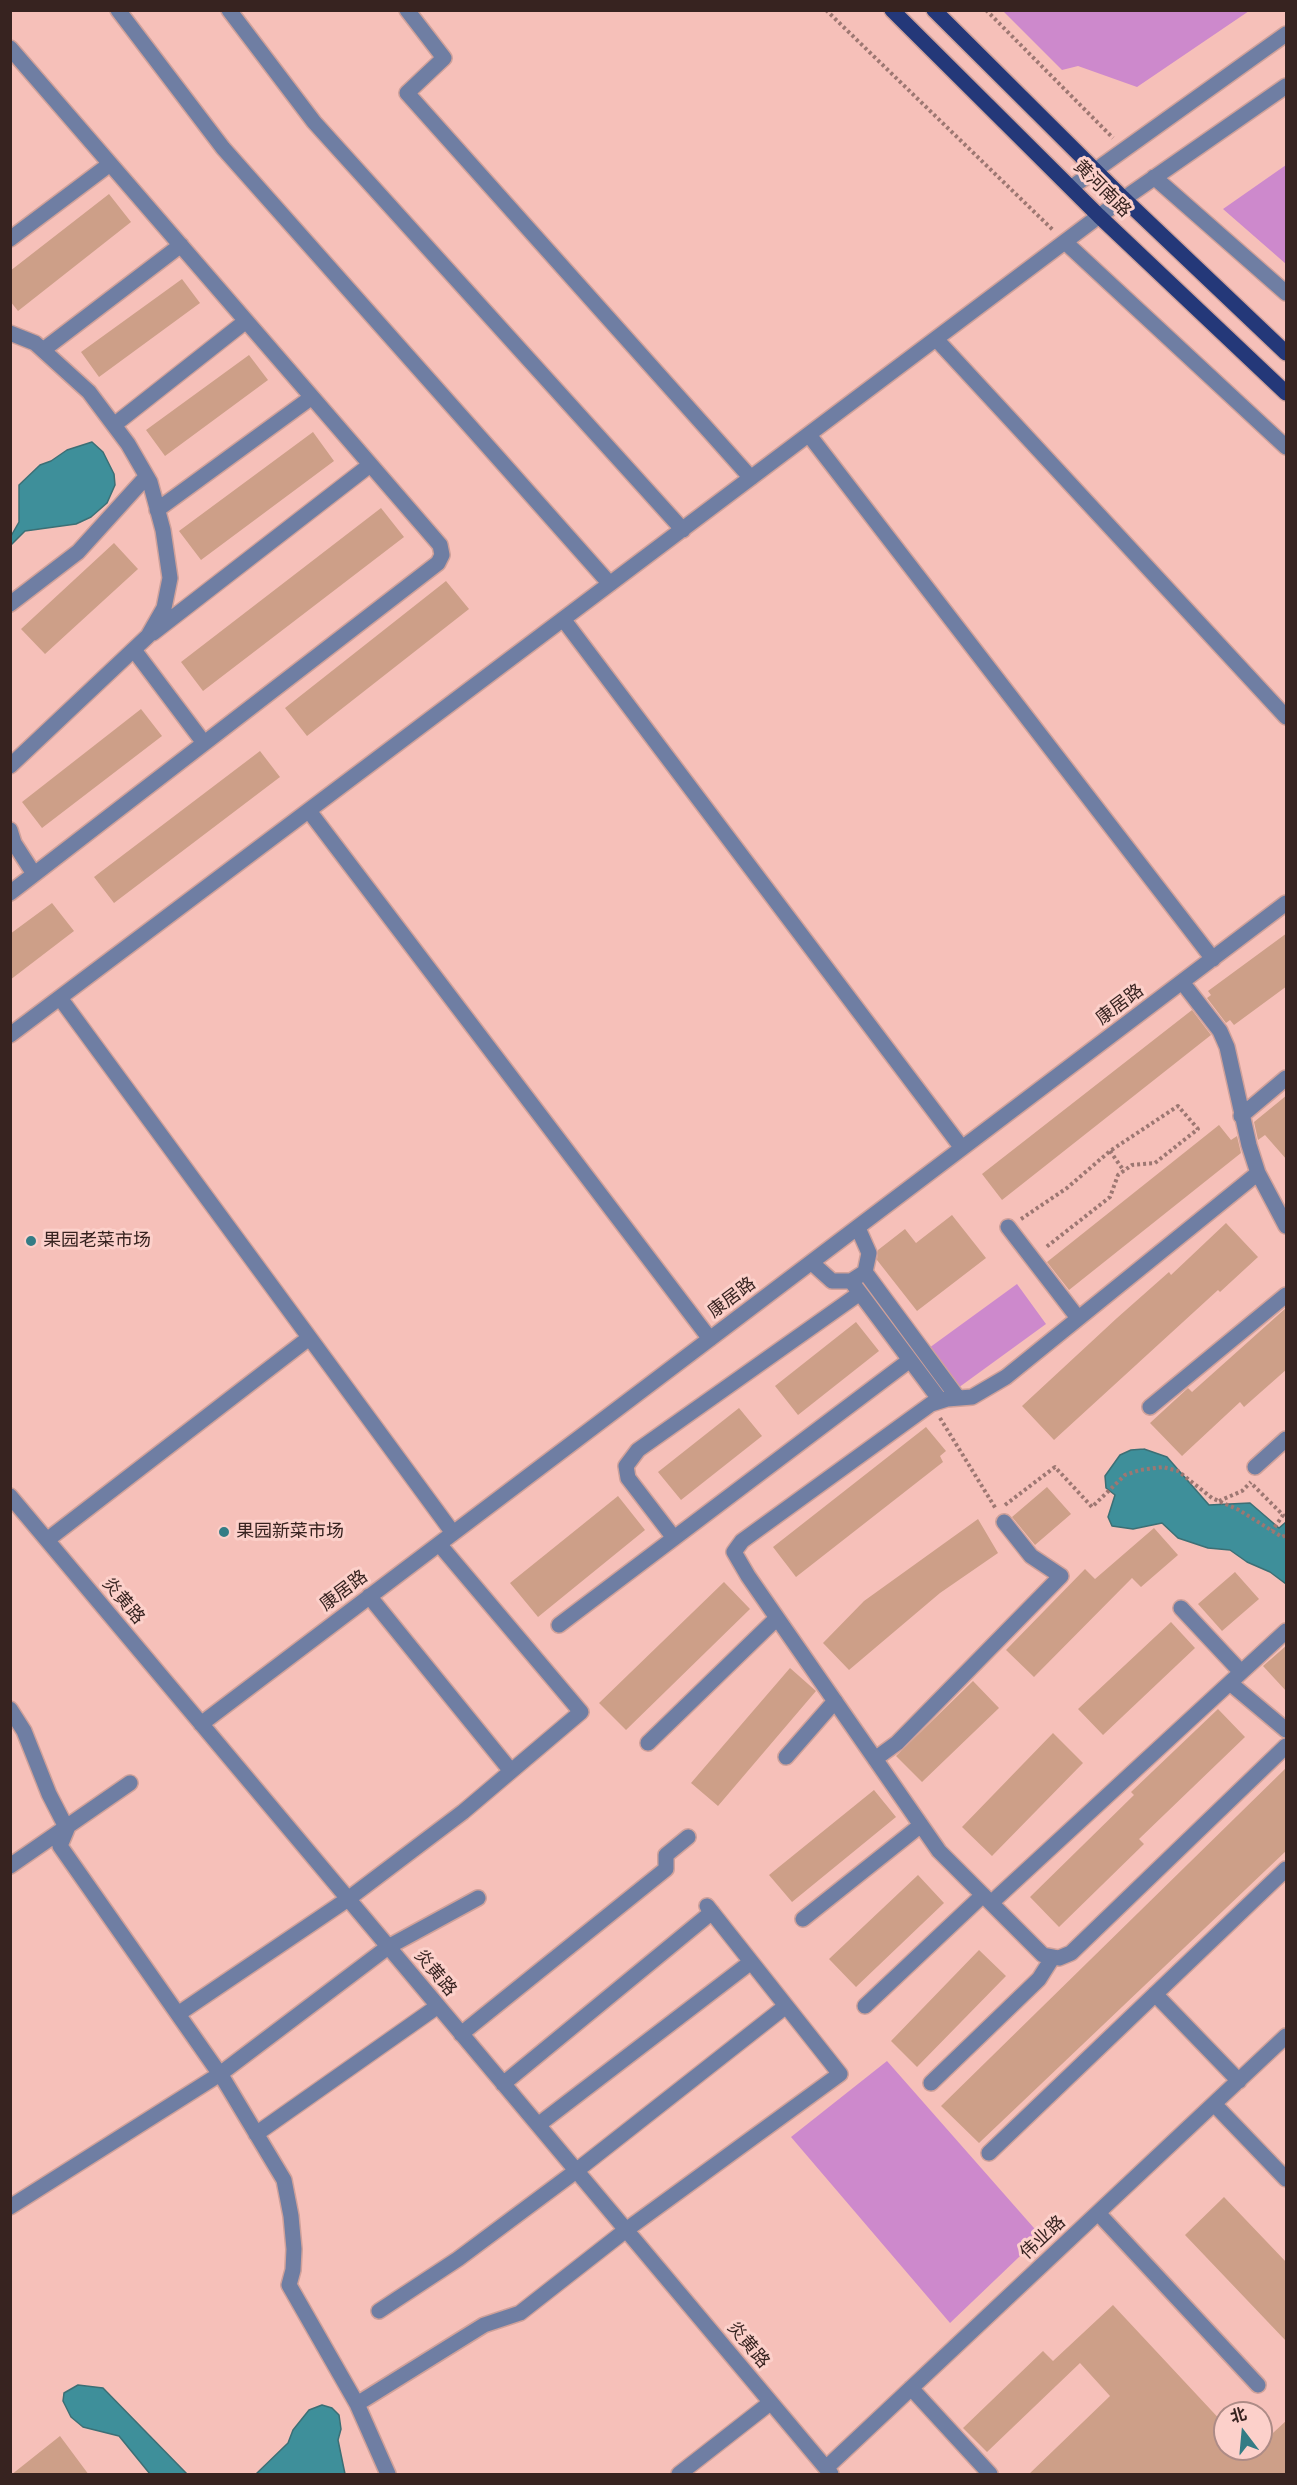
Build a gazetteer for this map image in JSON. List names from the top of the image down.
{
  "streets": {
    "main road": ["黄河南路"],
    "street": ["康居路", "炎黄路", "伟业路"]
  },
  "crossings": [
    ["康居路", "炎黄路"],
    ["炎黄路", "伟业路"]
  ],
  "places": ["果园老菜市场", "果园新菜市场"],
  "north": "top"
}
